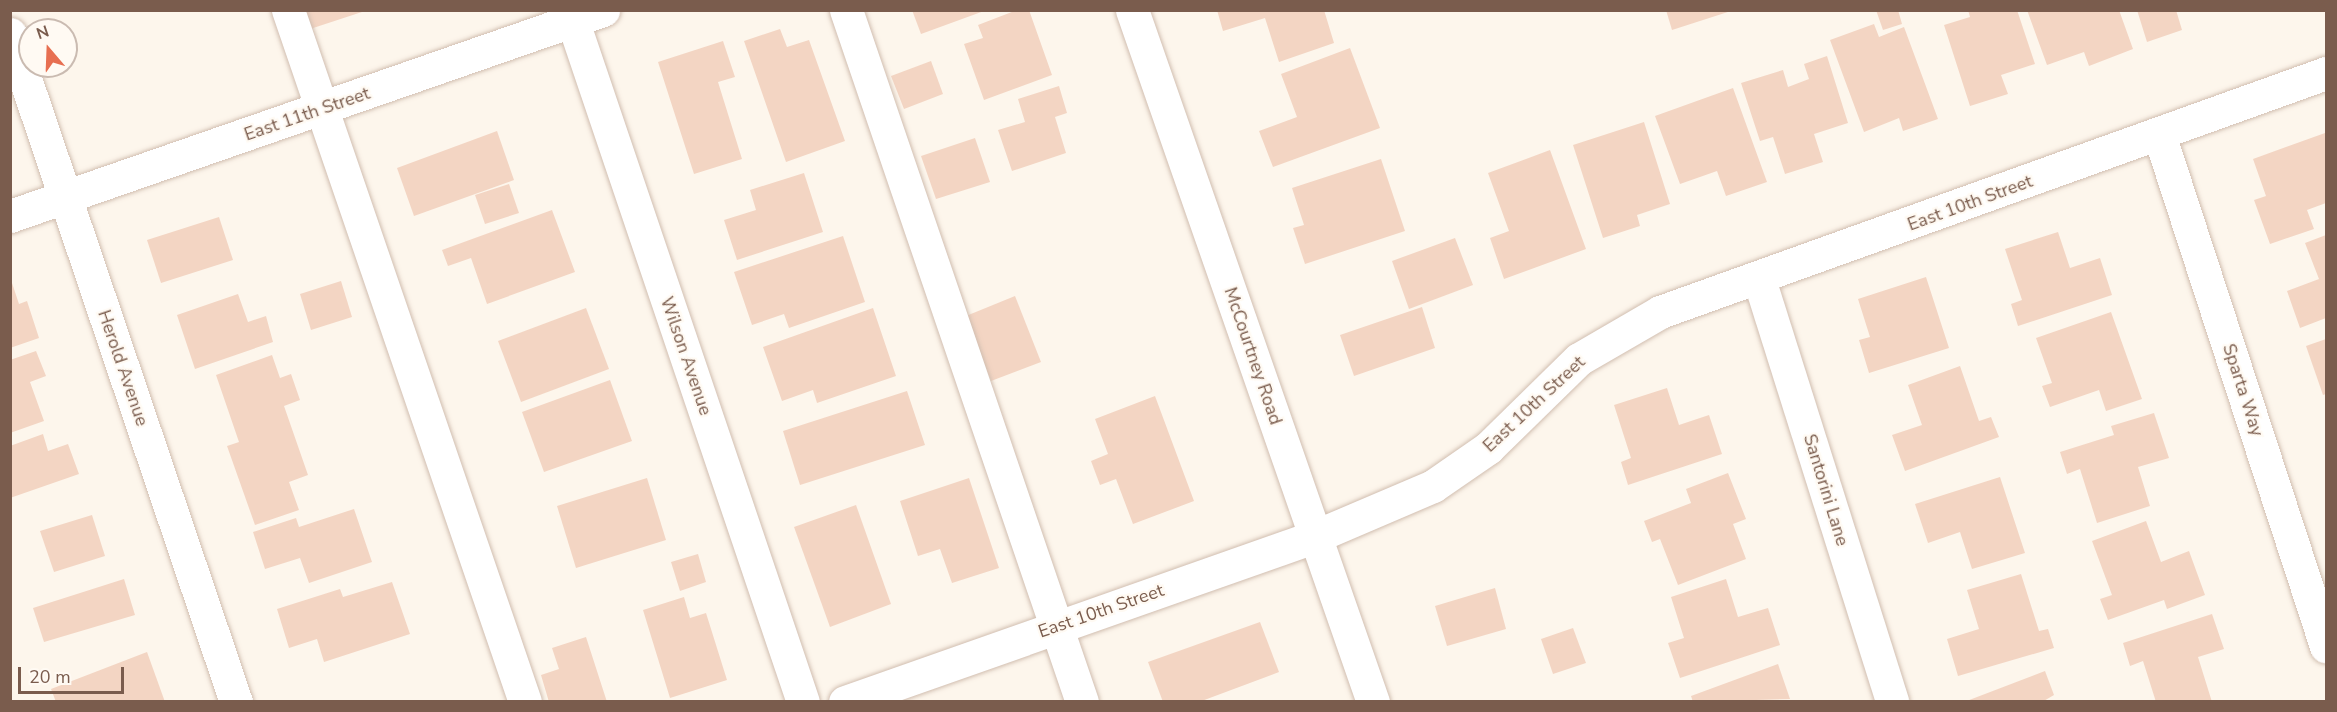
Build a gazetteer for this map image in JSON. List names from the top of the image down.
{
  "streets": {
    "street": [
      "East 11th Street",
      "East 10th Street",
      "Wilson Avenue",
      "McCourtney Road",
      "Herold Avenue",
      "Sparta Way",
      "Santorini Lane"
    ]
  },
  "crossings": [
    ["East 11th Street", "Wilson Avenue"],
    ["East 11th Street", "Herold Avenue"],
    ["East 10th Street", "McCourtney Road"],
    ["East 10th Street", "Sparta Way"],
    ["East 10th Street", "Santorini Lane"]
  ],
  "scale_bar": "20 m",
  "north": "top"
}
